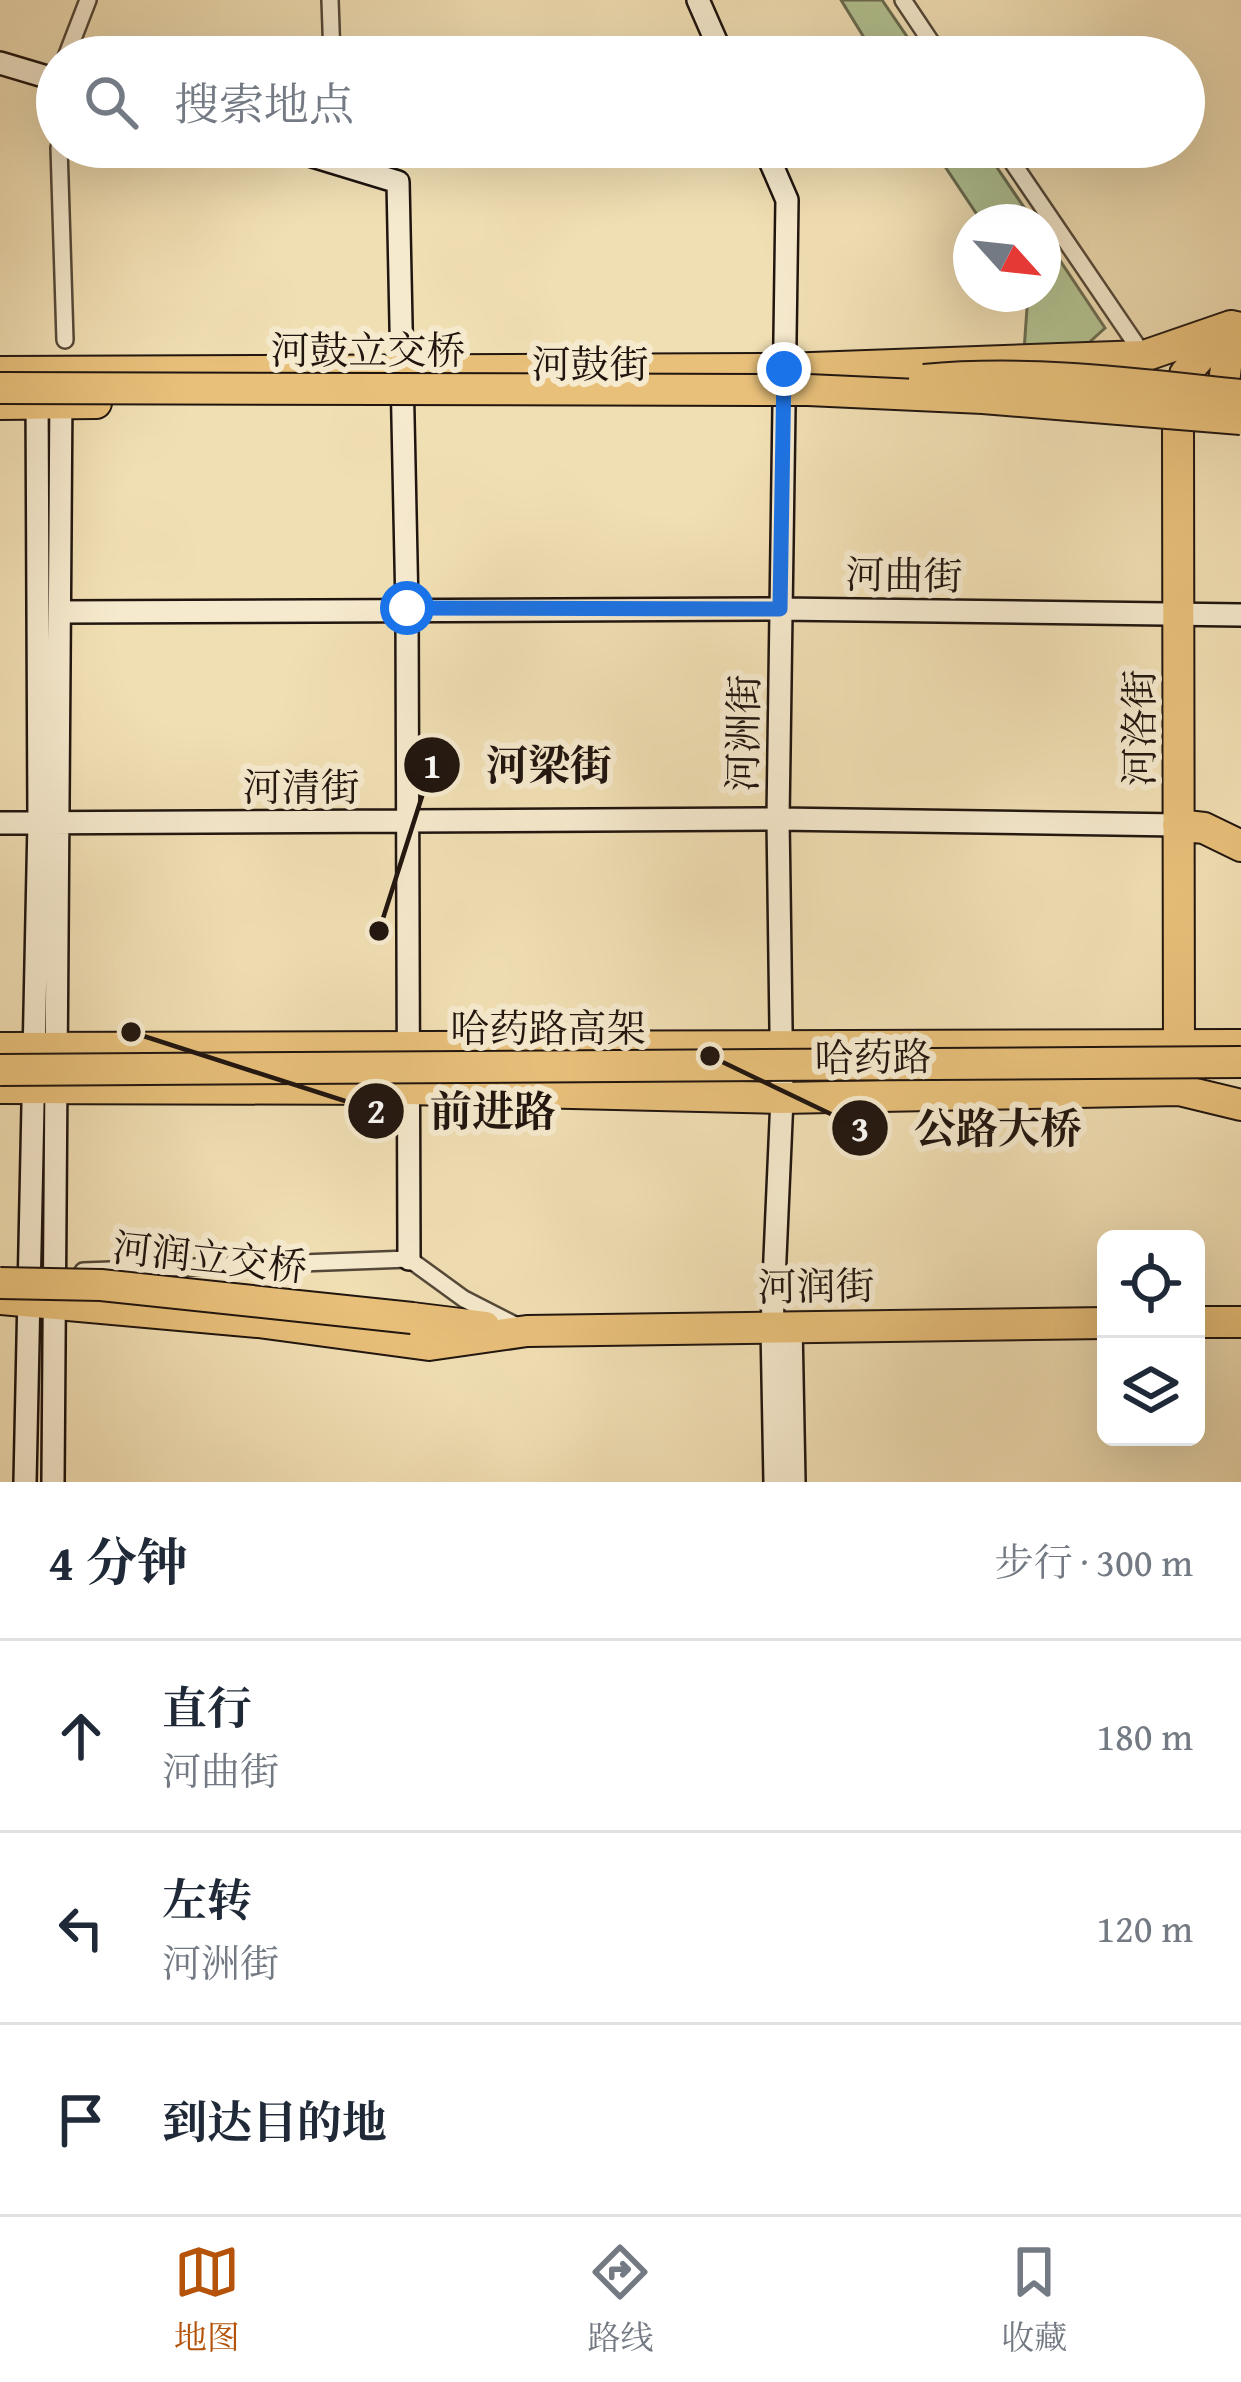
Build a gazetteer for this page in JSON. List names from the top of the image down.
{
  "streets": {
    "highway": [
      "河鼓立交桥",
      "河鼓街",
      "河洛街",
      "哈药路高架",
      "哈药路",
      "河润立交桥",
      "河润街"
    ],
    "street": ["河曲街", "河洲街", "河清街"]
  },
  "crossings": [
    ["河鼓立交桥", "河鼓街"],
    ["河鼓立交桥", "河洲街"],
    ["河鼓街", "河洛街"],
    ["河鼓街", "河洲街"],
    ["河曲街", "河洛街"],
    ["河曲街", "河洲街"],
    ["河洛街", "河清街"],
    ["河洛街", "哈药路"],
    ["河洲街", "河清街"],
    ["河洲街", "哈药路"],
    ["河洲街", "河润街"],
    ["河润立交桥", "河润街"]
  ],
  "places": ["河梁街", "前进路", "公路大桥"],
  "north": "bottom right",
  "page": {
    "search": "搜索地点",
    "heading": ["4 分钟", "步行 · 300 m"],
    "list": [
      ["直行", "河曲街", "180 m"],
      ["左转", "河洲街", "120 m"],
      "到达目的地"
    ],
    "nav": ["地图", "路线", "收藏"]
  }
}
